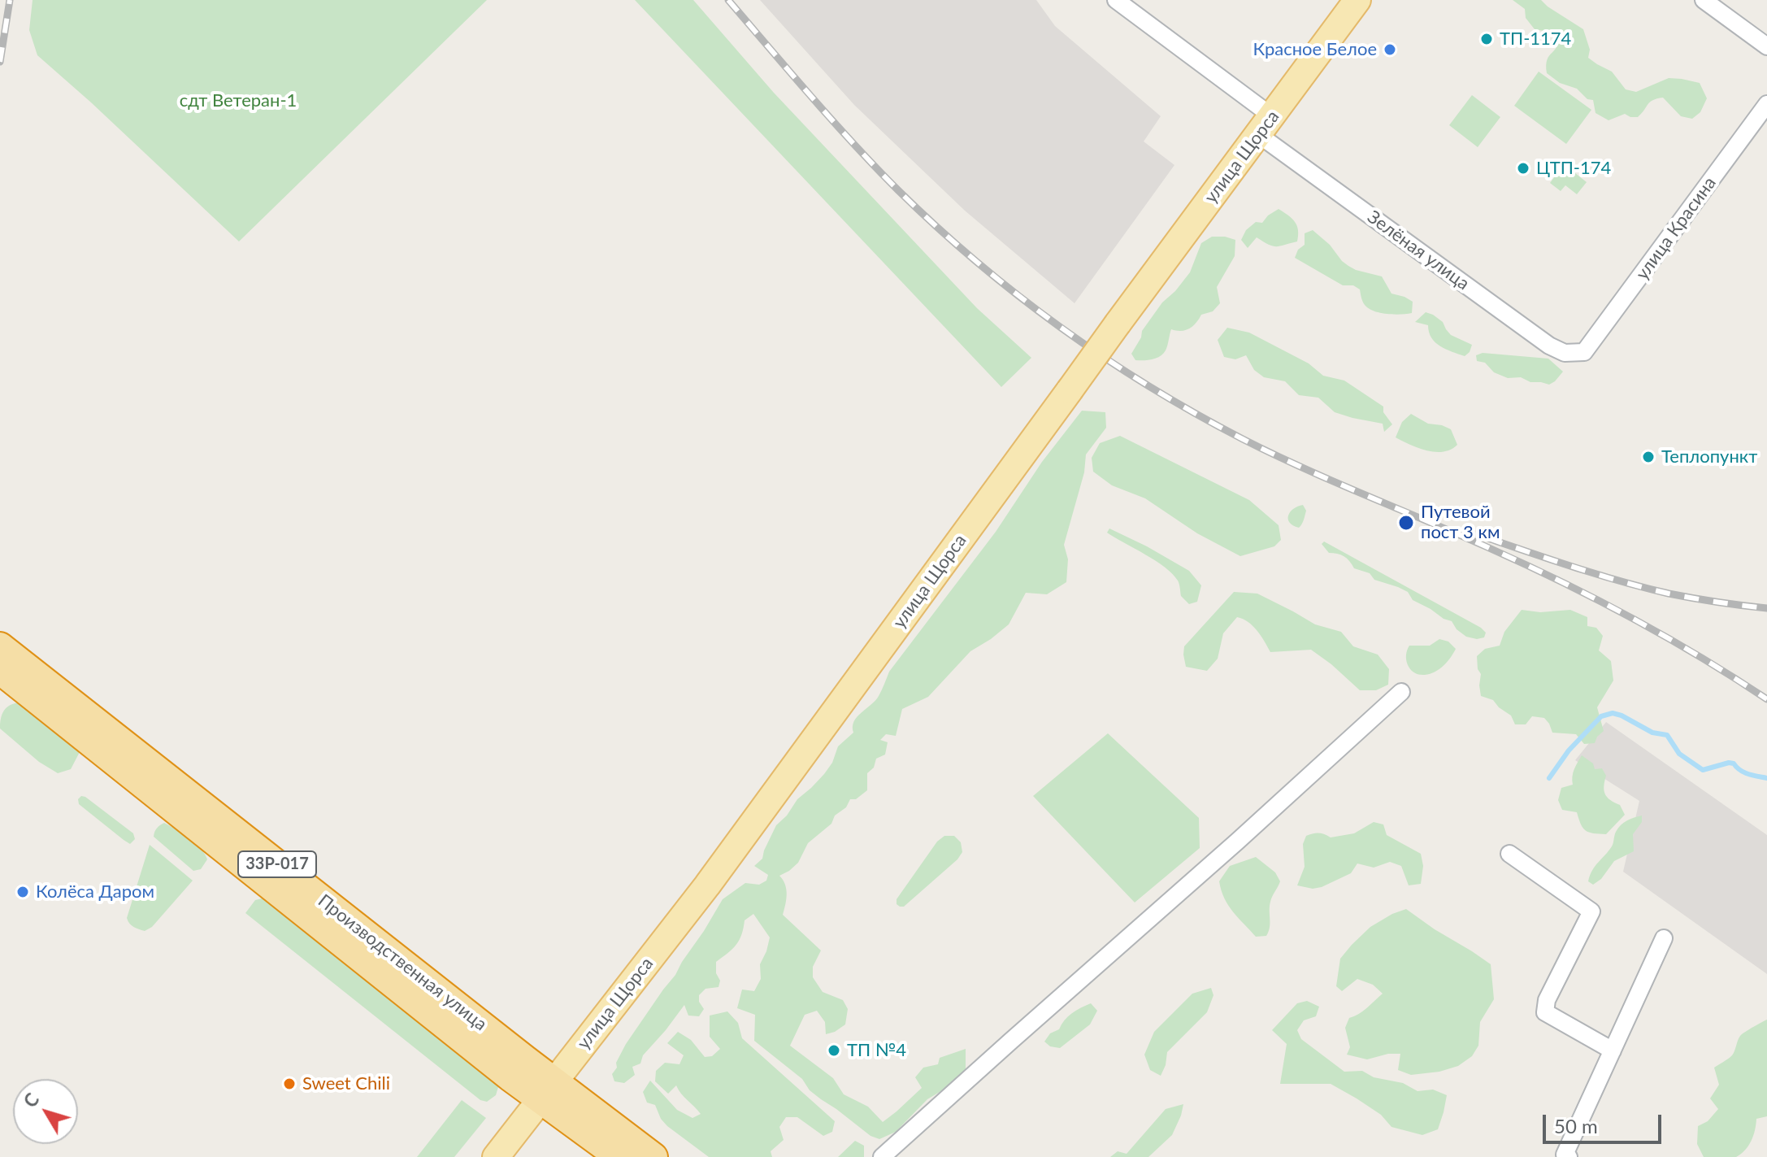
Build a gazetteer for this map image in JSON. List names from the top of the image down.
{
  "streets": {
    "highway": ["33Р-017", "Производственная улица"],
    "main road": ["улица Щорса"],
    "street": ["улица Красина", "Зелёная улица"]
  },
  "crossings": [
    ["улица Щорса", "Зелёная улица"],
    ["улица Щорса", "Производственная улица"],
    ["улица Красина", "Зелёная улица"]
  ],
  "parks": ["сдт Ветеран-1"],
  "places": [
    "ТП-1174",
    "Красное Белое",
    "ЦТП-174",
    "Теплопункт",
    "Путевой пост 3 км",
    "Колёса Даром",
    "ТП №4",
    "Sweet Chili"
  ],
  "scale_bar": "50 m",
  "north": "top left"
}
